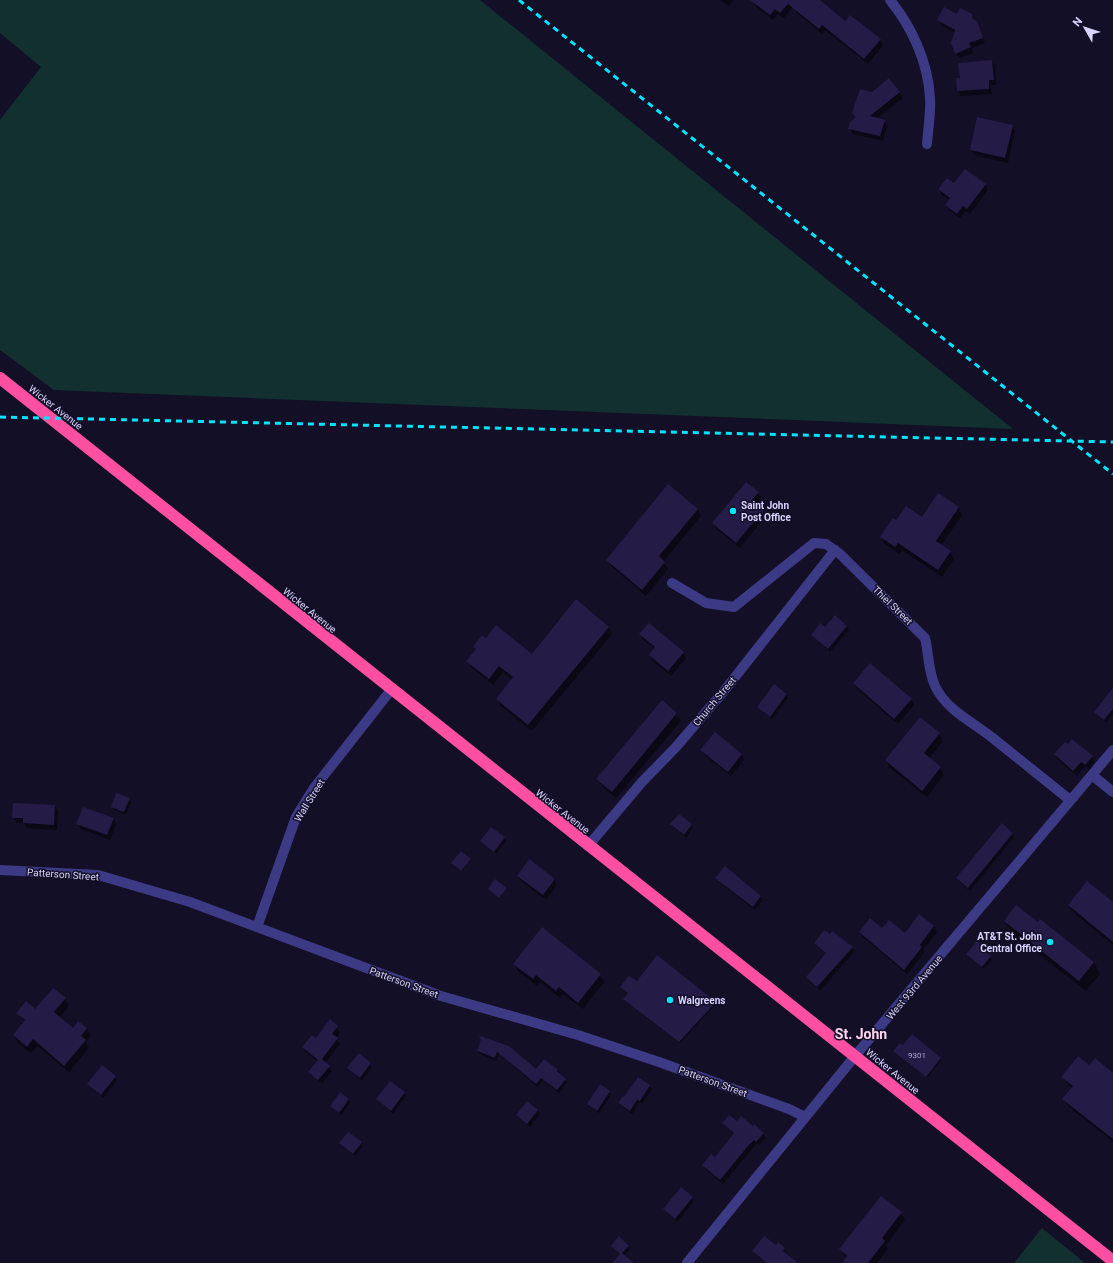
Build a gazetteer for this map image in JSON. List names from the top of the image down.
{
  "streets": {
    "highway": ["Wicker Avenue"],
    "street": [
      "Thiel Street",
      "Church Street",
      "Wall Street",
      "Patterson Street",
      "West 93rd Avenue"
    ]
  },
  "crossings": [
    ["Wicker Avenue", "Church Street"],
    ["Wicker Avenue", "Wall Street"],
    ["Wicker Avenue", "West 93rd Avenue"],
    ["Thiel Street", "Church Street"],
    ["Thiel Street", "West 93rd Avenue"],
    ["Wall Street", "Patterson Street"],
    ["Patterson Street", "West 93rd Avenue"]
  ],
  "districts": ["St. John"],
  "places": ["Saint John Post Office", "AT&T St. John Central Office", "Walgreens"],
  "house_numbers": ["9301"],
  "north": "top left"
}
